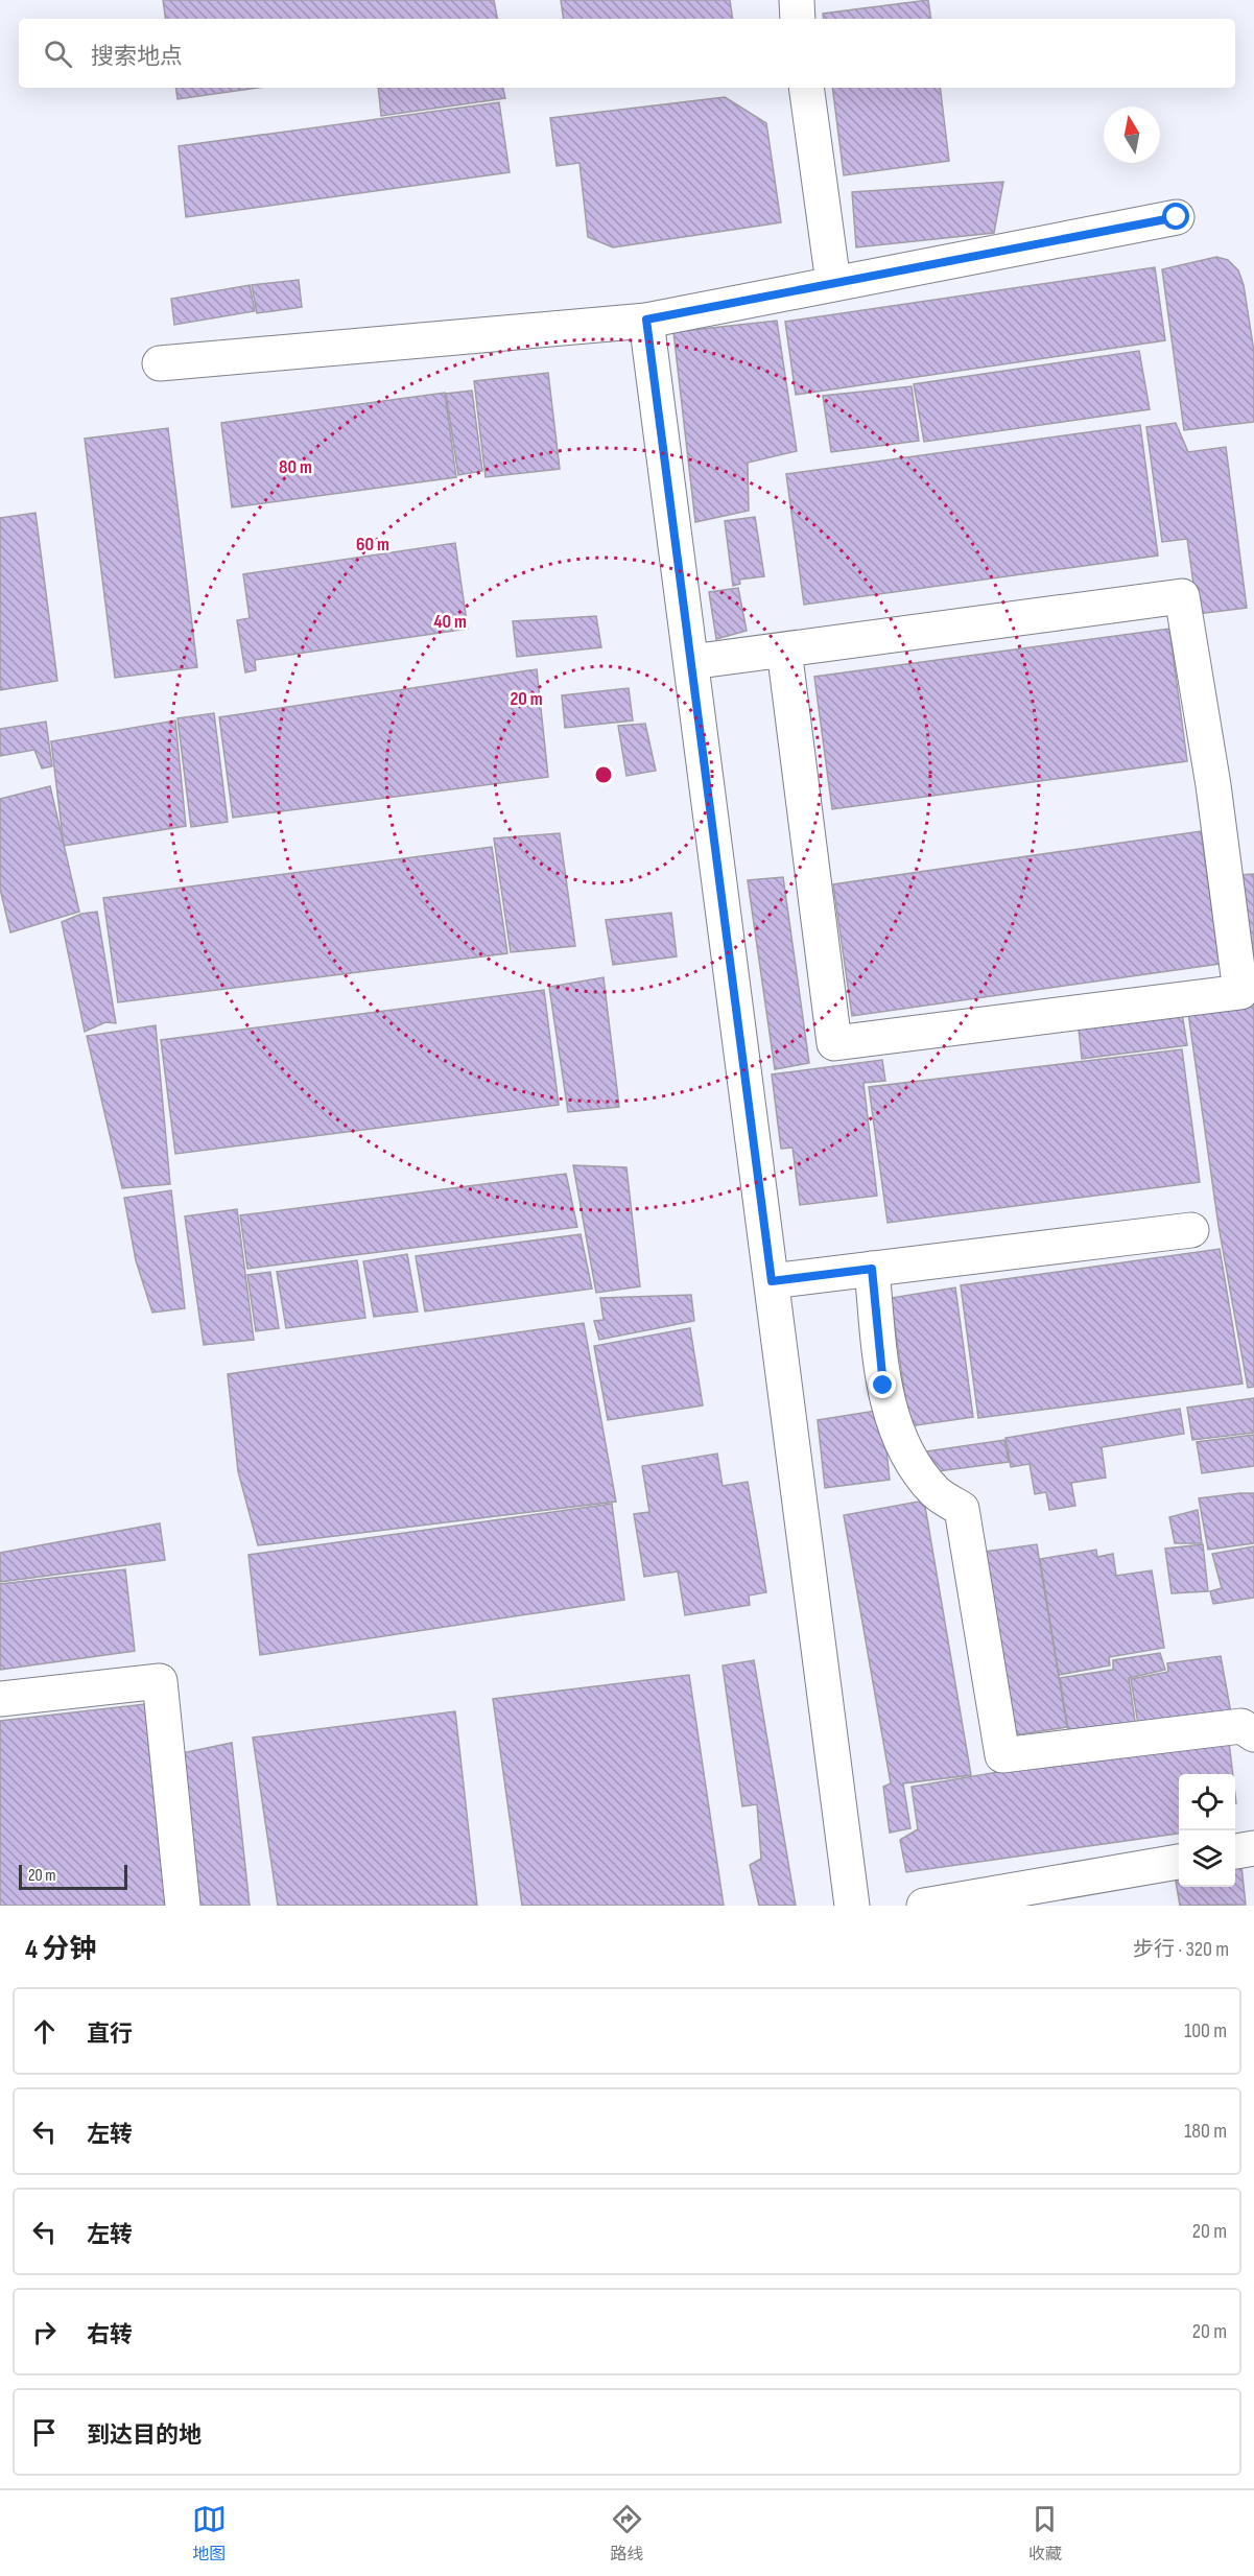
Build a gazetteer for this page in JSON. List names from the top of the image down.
{
  "scale_bar": "20 m",
  "north": "top",
  "page": {
    "search": "搜索地点",
    "scale": "20 m",
    "heading": ["4 分钟", "步行 · 320 m"],
    "list": [
      ["直行", "100 m"],
      ["左转", "180 m"],
      ["左转", "20 m"],
      ["右转", "20 m"],
      "到达目的地"
    ],
    "nav": ["地图", "路线", "收藏"]
  },
  "rings": [
    "80 m",
    "60 m",
    "40 m",
    "20 m"
  ]
}
